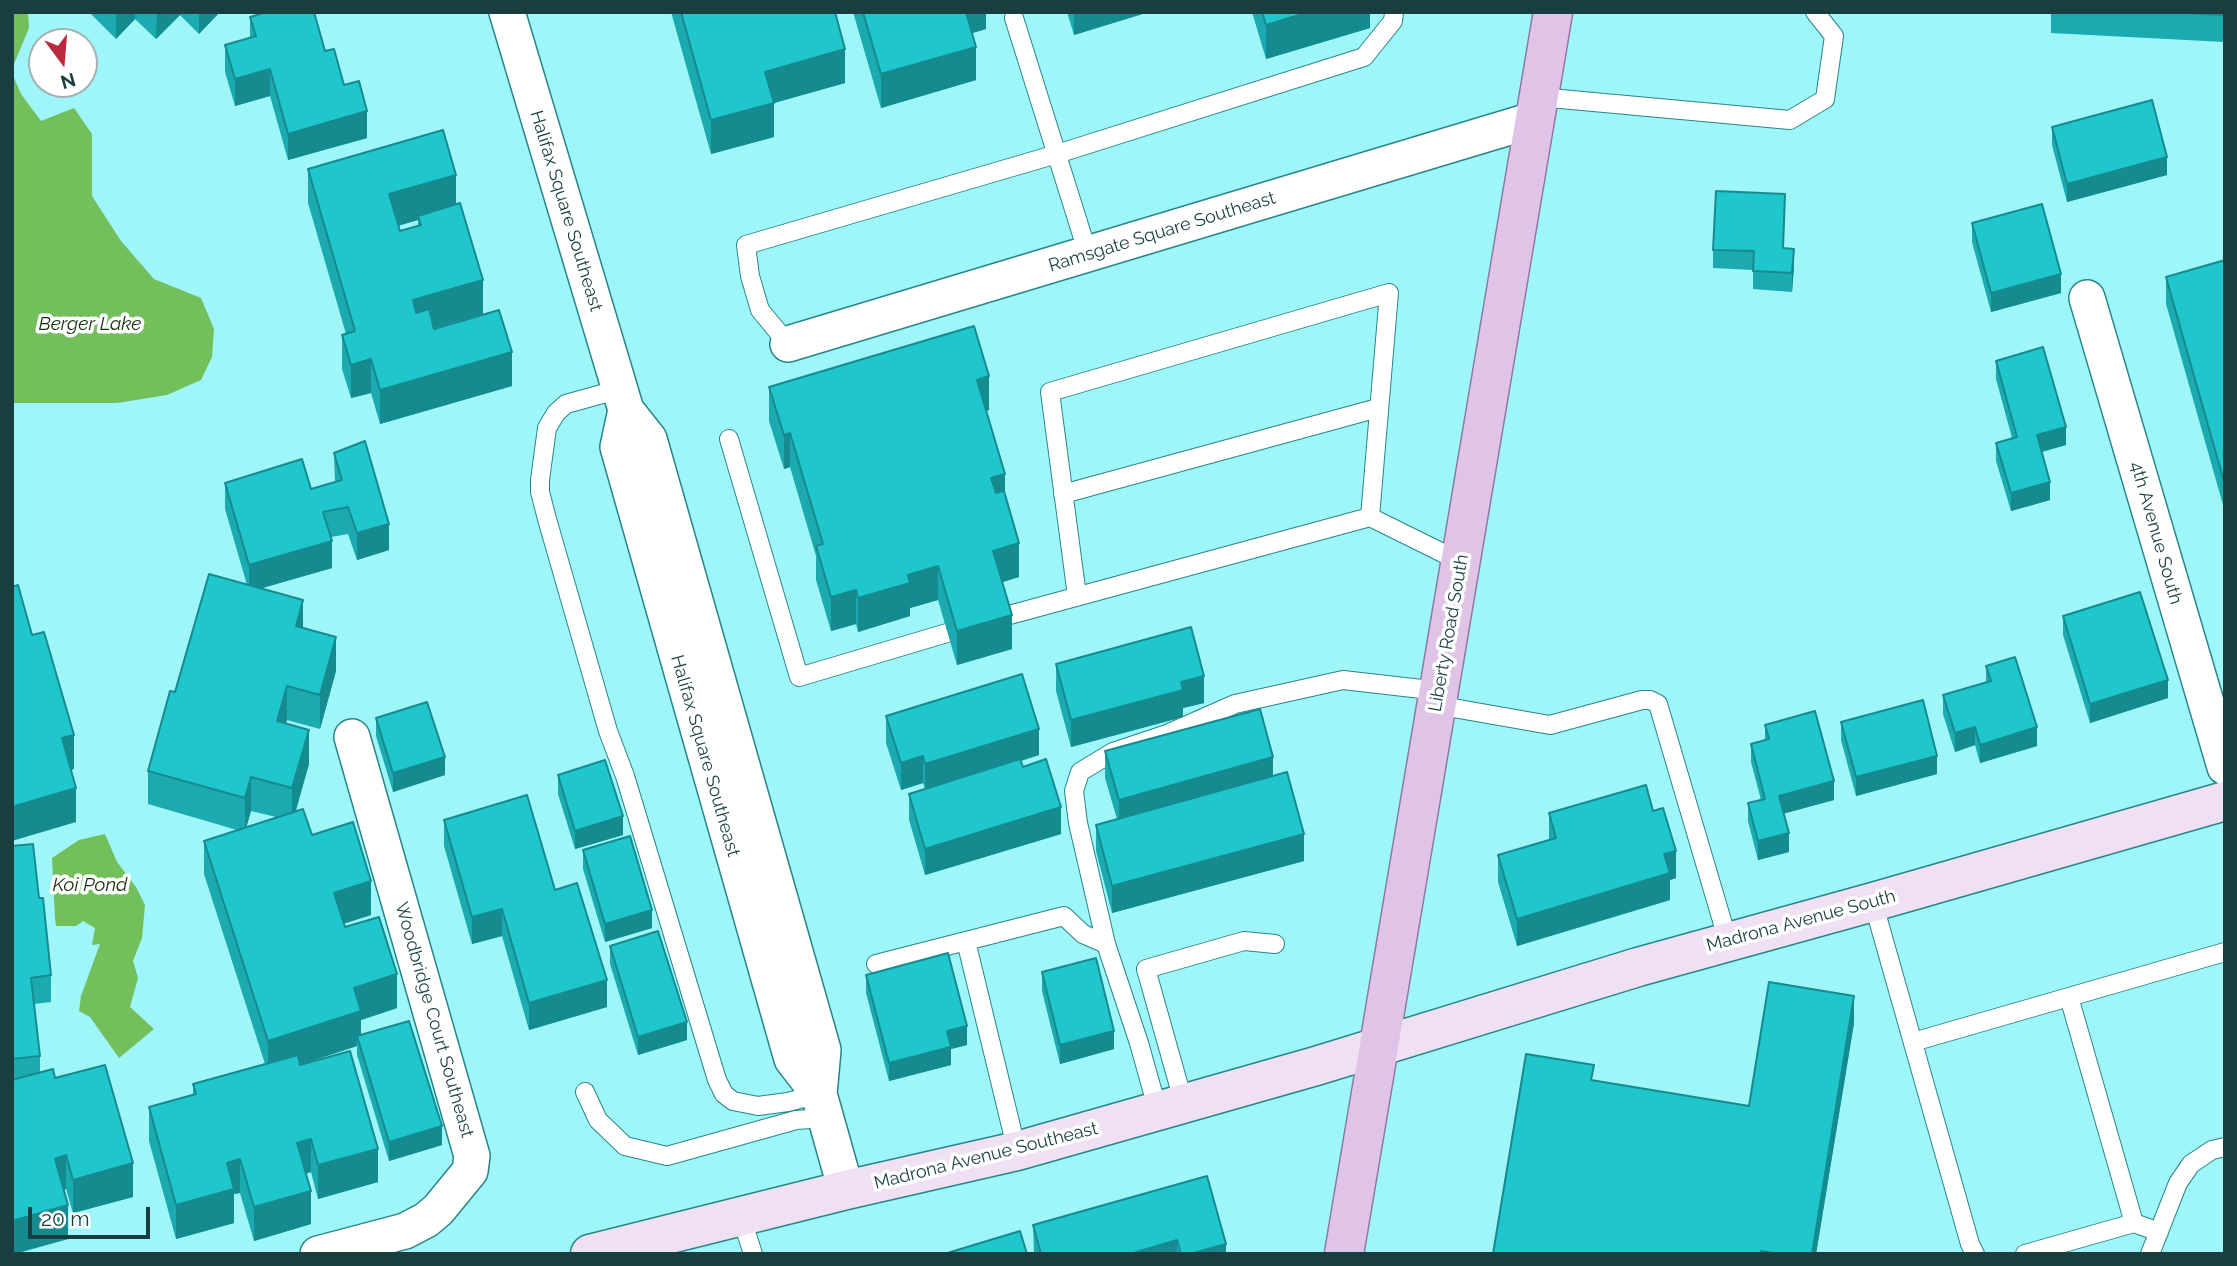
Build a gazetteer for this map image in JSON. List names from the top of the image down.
{
  "streets": {
    "main road": ["Liberty Road South", "Madrona Avenue South", "Madrona Avenue Southeast"],
    "street": [
      "Halifax Square Southeast",
      "Ramsgate Square Southeast",
      "4th Avenue South",
      "Woodbridge Court Southeast"
    ]
  },
  "crossings": [
    ["Halifax Square Southeast", "Madrona Avenue Southeast"],
    ["Ramsgate Square Southeast", "Liberty Road South"],
    ["Liberty Road South", "Madrona Avenue South"],
    ["Liberty Road South", "Madrona Avenue Southeast"],
    ["Madrona Avenue South", "Madrona Avenue Southeast"]
  ],
  "water": ["Berger Lake", "Koi Pond"],
  "scale_bar": "20 m",
  "north": "bottom"
}
